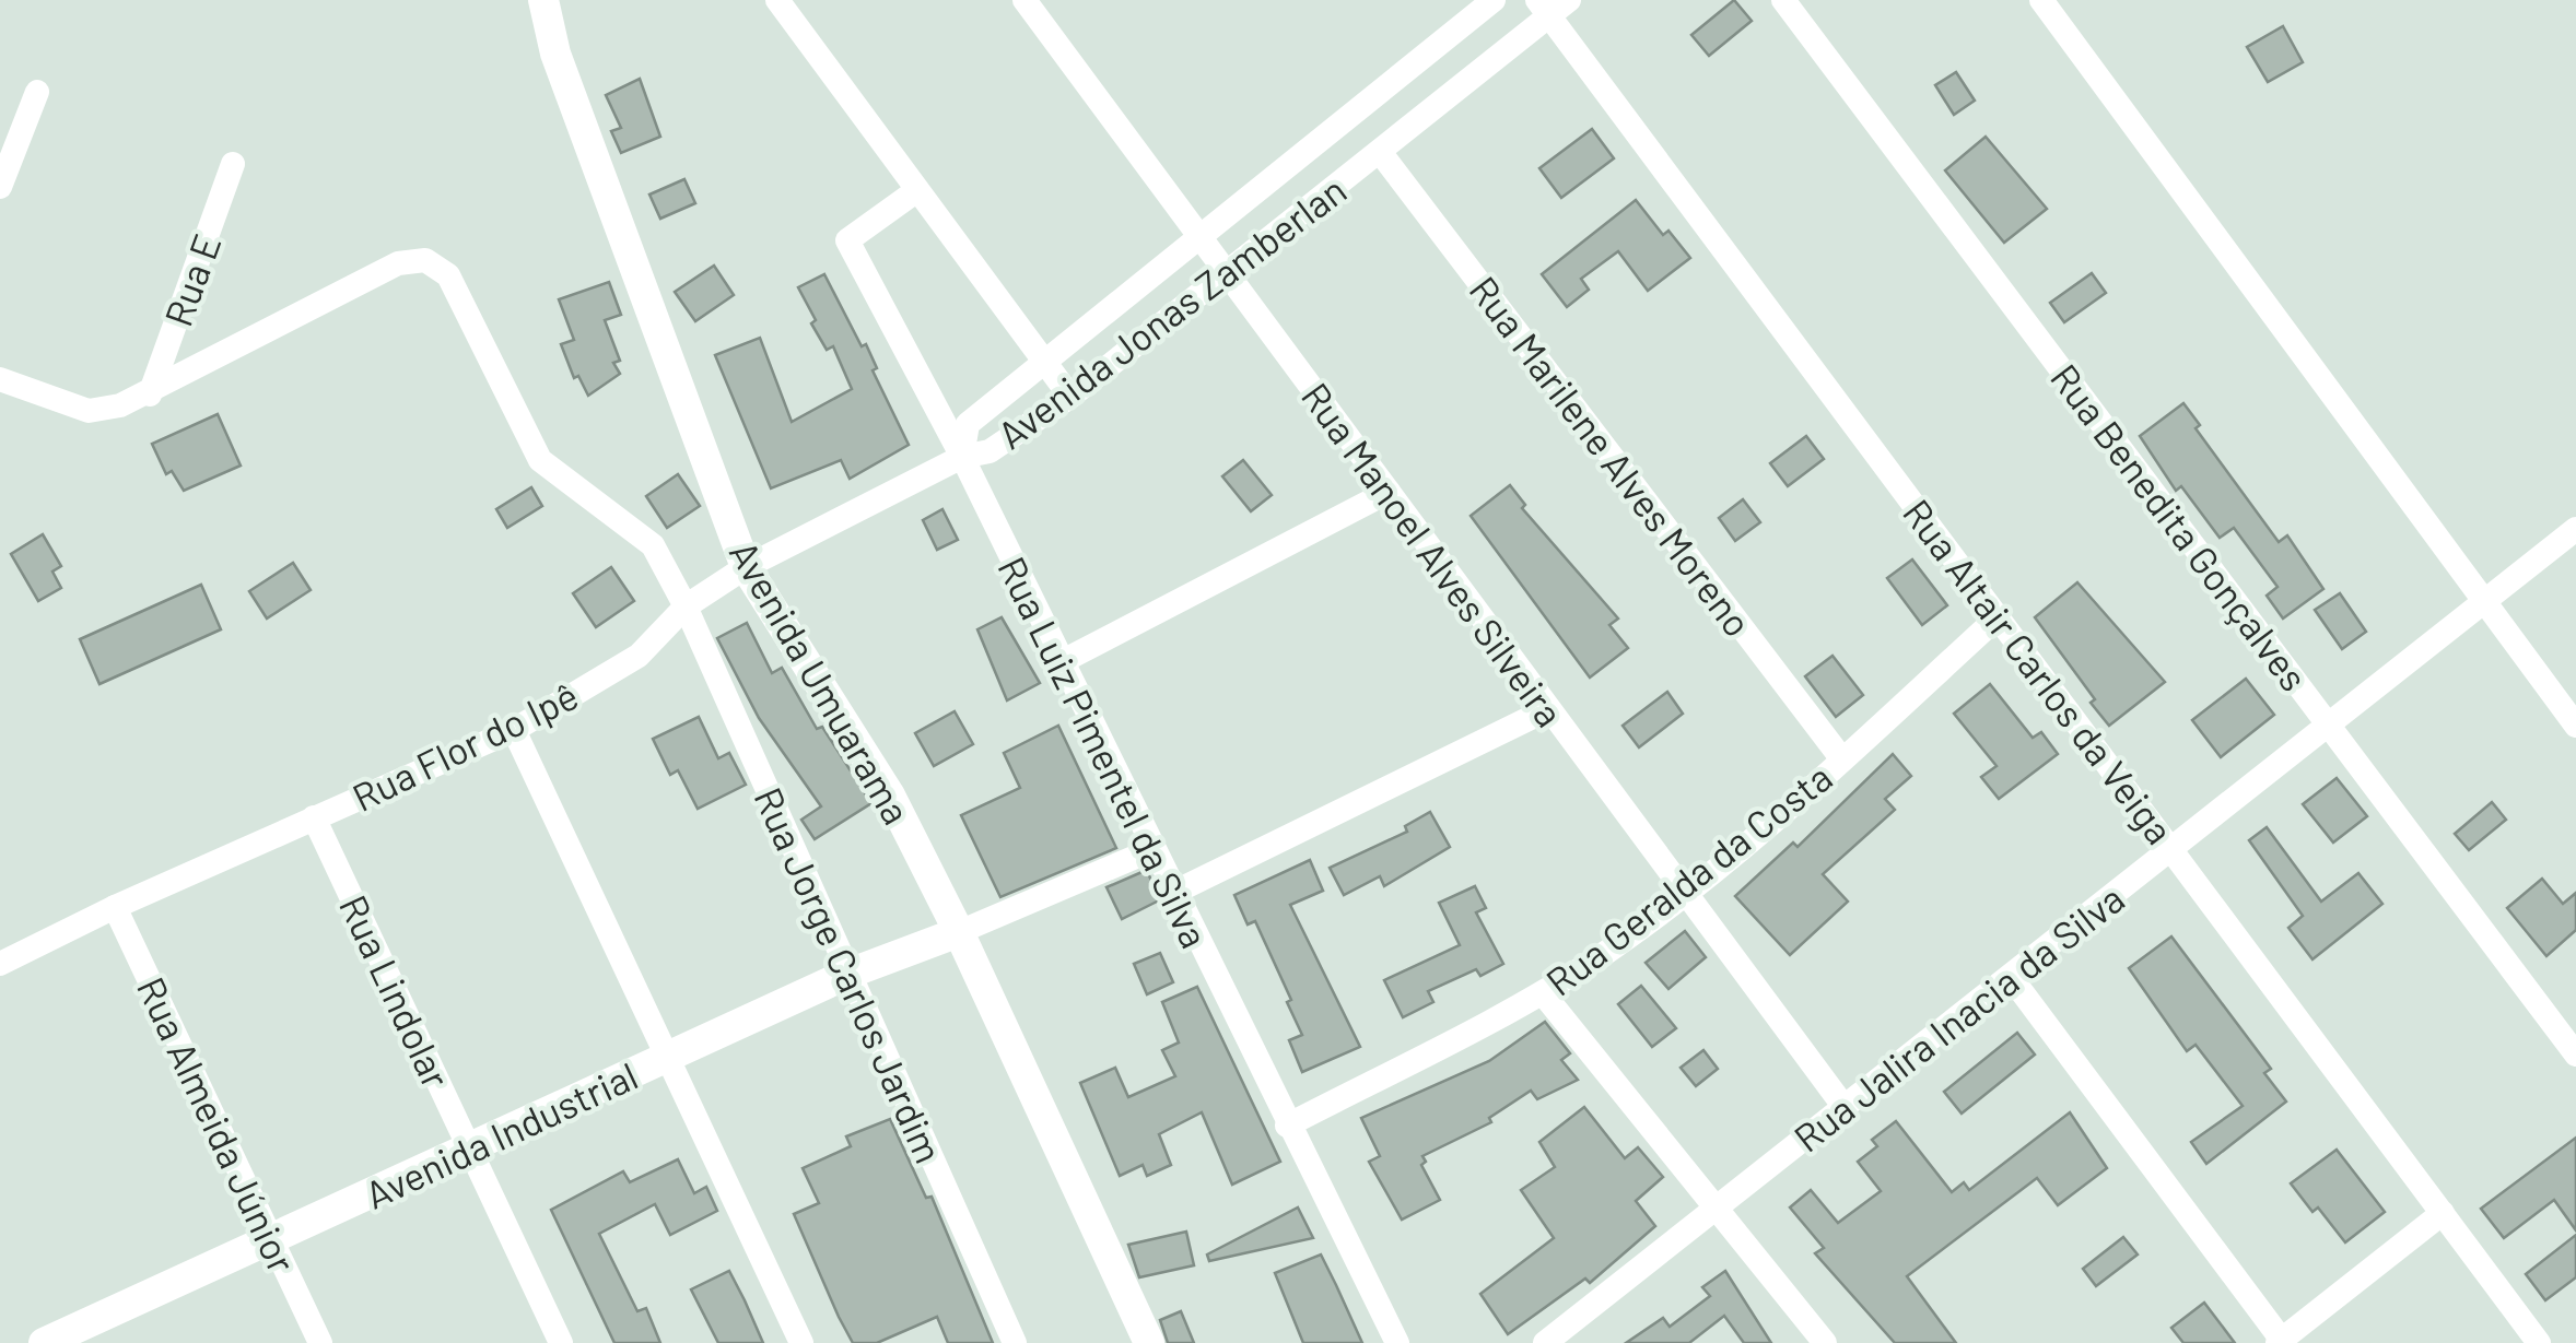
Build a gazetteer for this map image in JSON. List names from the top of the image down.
{
  "streets": {
    "street": [
      "Rua E",
      "Avenida Jonas Zamberlan",
      "Rua Marilene Alves Moreno",
      "Rua Benedita Gonçalves",
      "Rua Manoel Alves Silveira",
      "Rua Altair Carlos da Veiga",
      "Avenida Umuarama",
      "Rua Flor do Ipê",
      "Rua Luiz Pimentel da Silva",
      "Rua Geralda da Costa",
      "Rua Jorge Carlos Jardim",
      "Rua Lindolar",
      "Rua Jalira Inacia da Silva",
      "Rua Almeida Júnior",
      "Avenida Industrial"
    ]
  },
  "crossings": [
    ["Rua E", "Rua Jorge Carlos Jardim"],
    ["Avenida Jonas Zamberlan", "Rua Marilene Alves Moreno"],
    ["Avenida Jonas Zamberlan", "Rua Manoel Alves Silveira"],
    ["Avenida Jonas Zamberlan", "Rua Altair Carlos da Veiga"],
    ["Avenida Jonas Zamberlan", "Rua Flor do Ipê"],
    ["Avenida Jonas Zamberlan", "Rua Luiz Pimentel da Silva"],
    ["Rua Marilene Alves Moreno", "Rua Geralda da Costa"],
    ["Rua Benedita Gonçalves", "Rua Jalira Inacia da Silva"],
    ["Rua Manoel Alves Silveira", "Rua Geralda da Costa"],
    ["Rua Manoel Alves Silveira", "Rua Jalira Inacia da Silva"],
    ["Rua Altair Carlos da Veiga", "Rua Geralda da Costa"],
    ["Rua Altair Carlos da Veiga", "Rua Jalira Inacia da Silva"],
    ["Avenida Umuarama", "Rua Flor do Ipê"],
    ["Avenida Umuarama", "Avenida Industrial"],
    ["Rua Flor do Ipê", "Rua Luiz Pimentel da Silva"],
    ["Rua Flor do Ipê", "Rua Jorge Carlos Jardim"],
    ["Rua Flor do Ipê", "Rua Lindolar"],
    ["Rua Flor do Ipê", "Rua Almeida Júnior"],
    ["Rua Luiz Pimentel da Silva", "Rua Geralda da Costa"],
    ["Rua Jorge Carlos Jardim", "Avenida Industrial"],
    ["Rua Lindolar", "Avenida Industrial"],
    ["Rua Almeida Júnior", "Avenida Industrial"]
  ]
}
